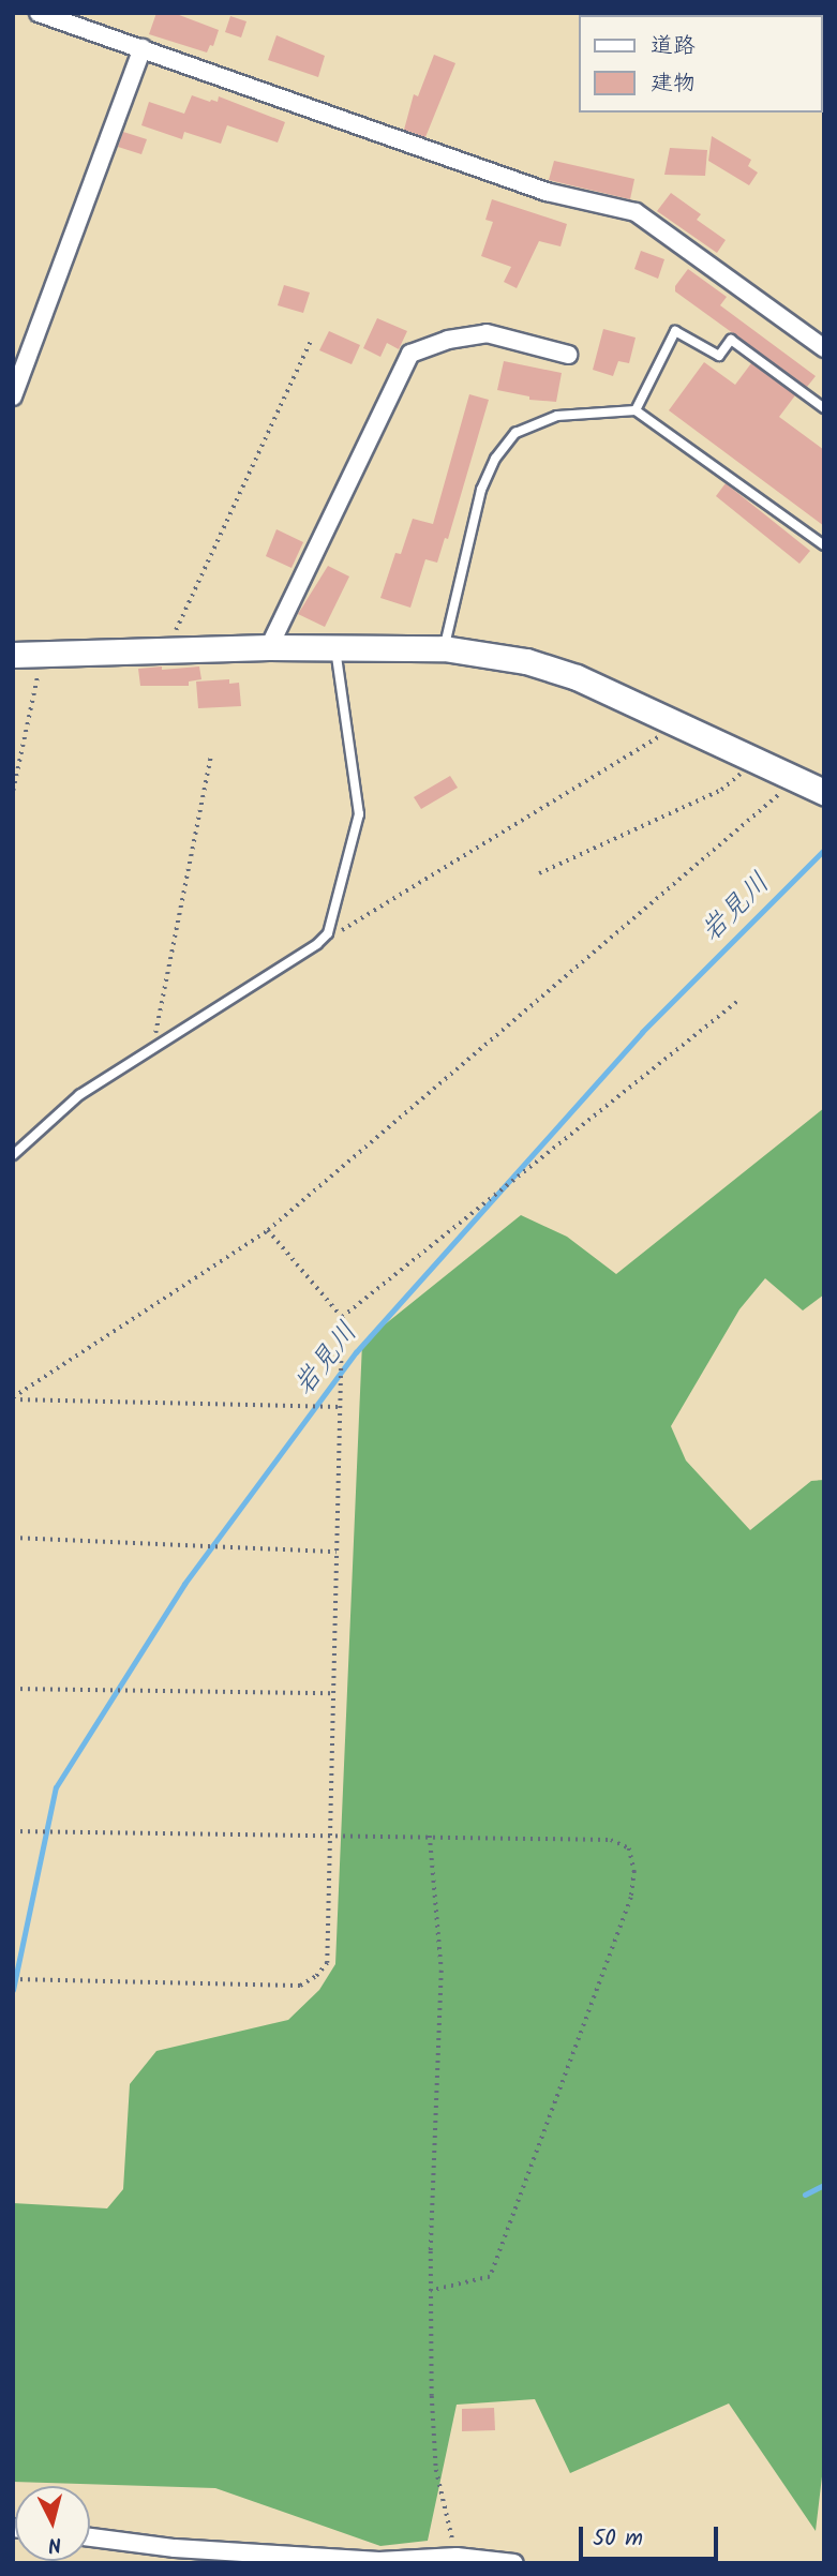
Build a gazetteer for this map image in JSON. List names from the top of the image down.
{
  "water": ["岩見川"],
  "legend": ["道路", "建物"],
  "scale_bar": "50 m",
  "north": "bottom"
}
